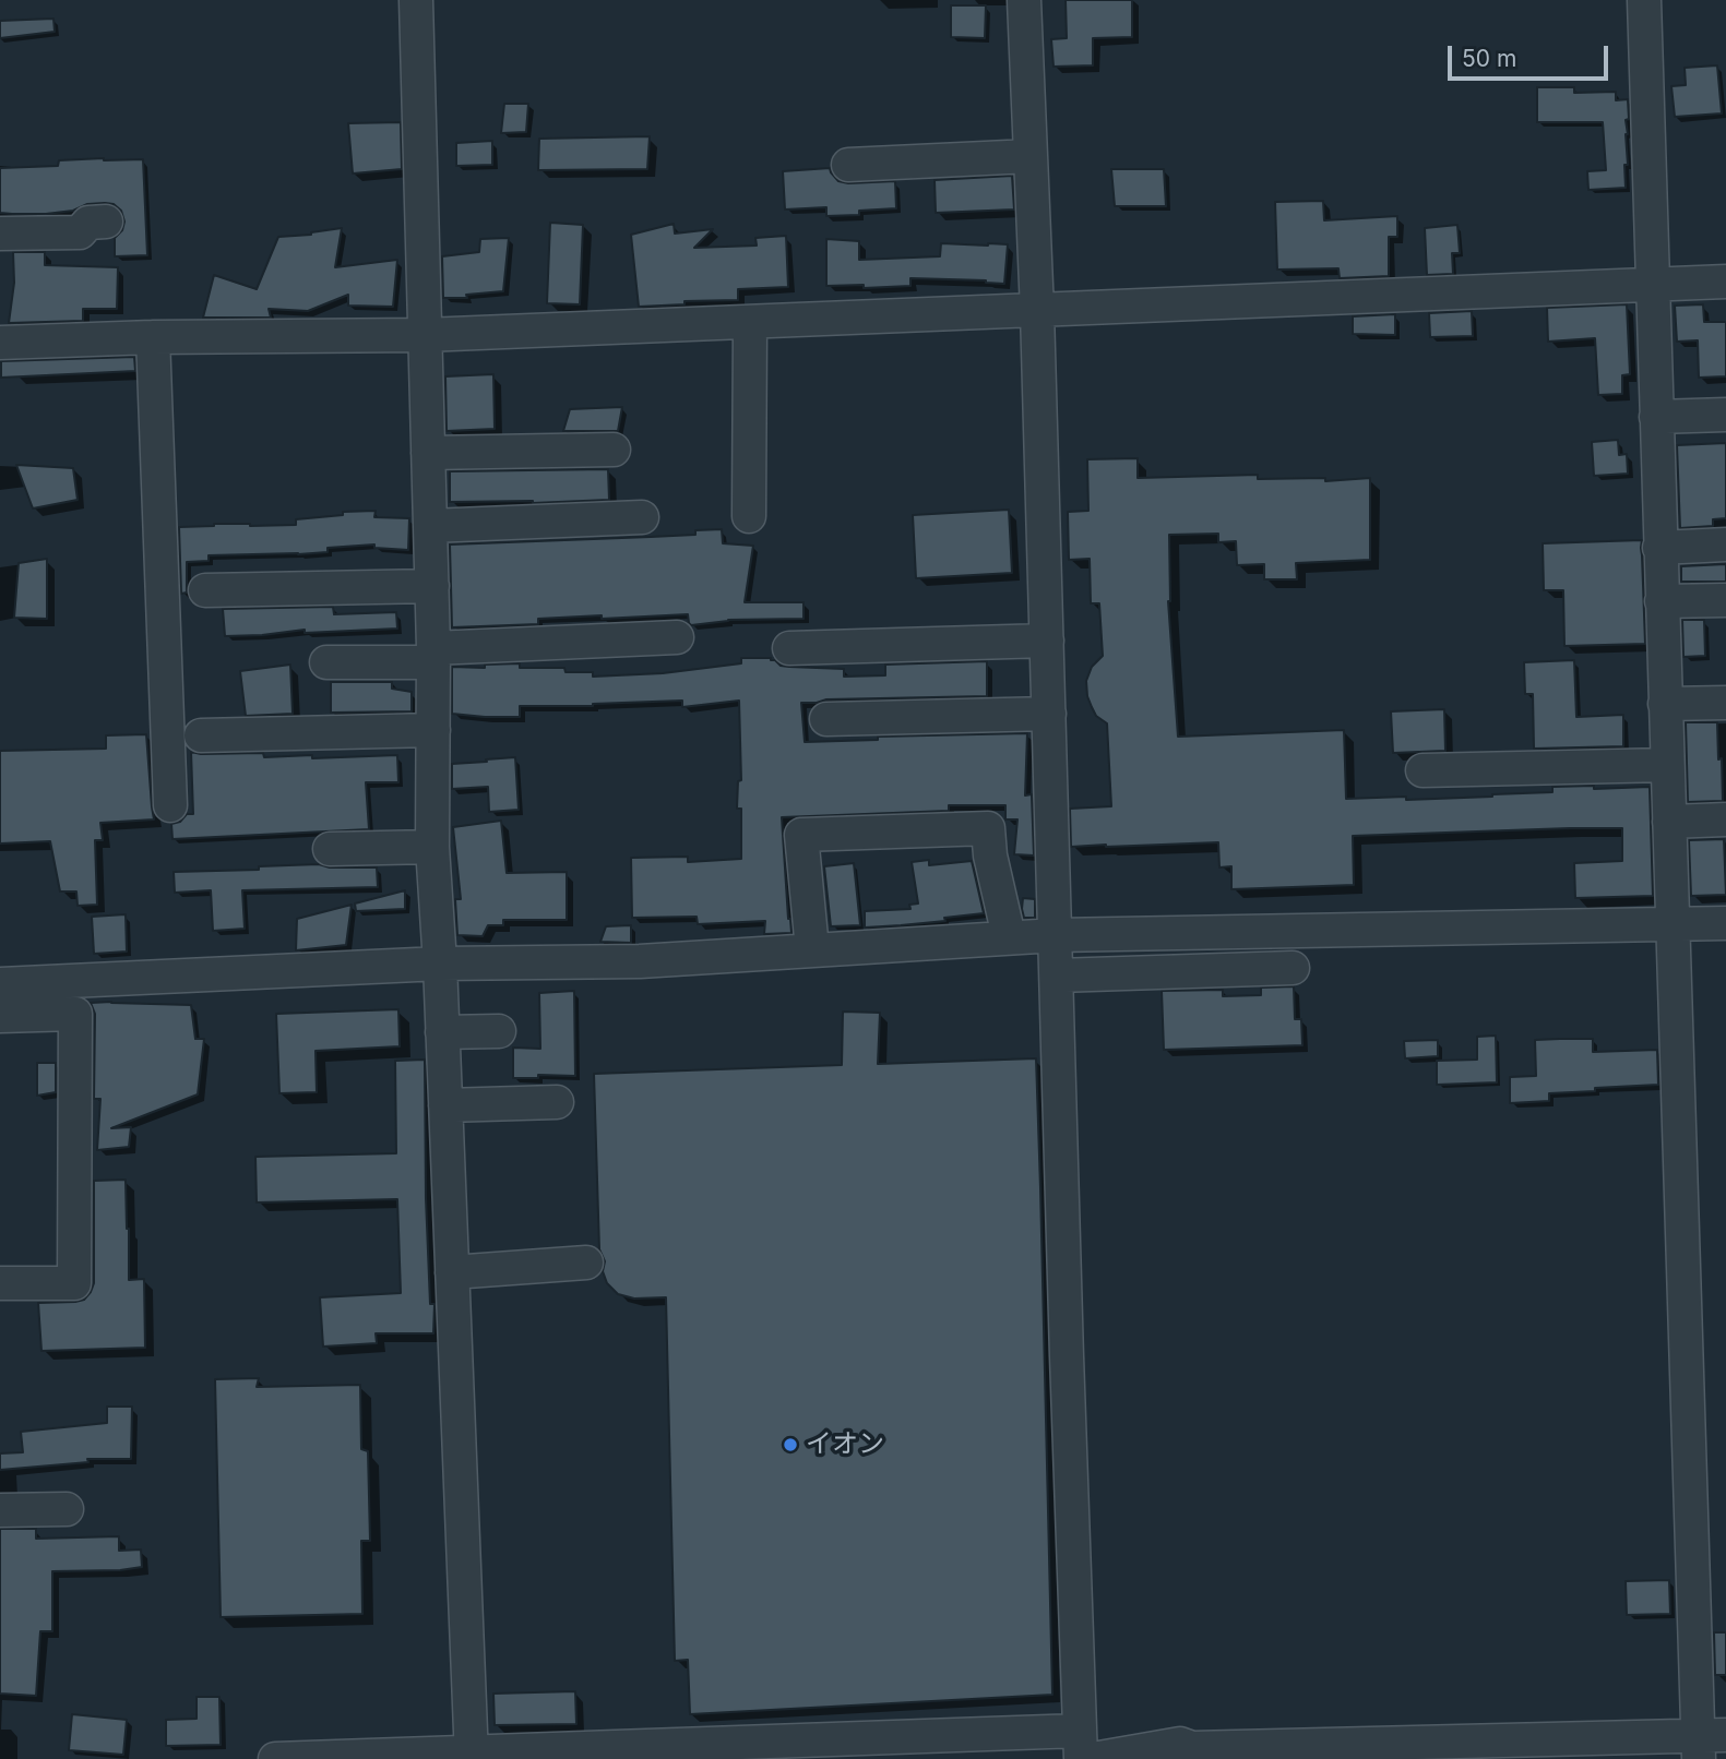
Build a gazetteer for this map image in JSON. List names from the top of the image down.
{
  "places": ["イオン"],
  "scale_bar": "50 m"
}
